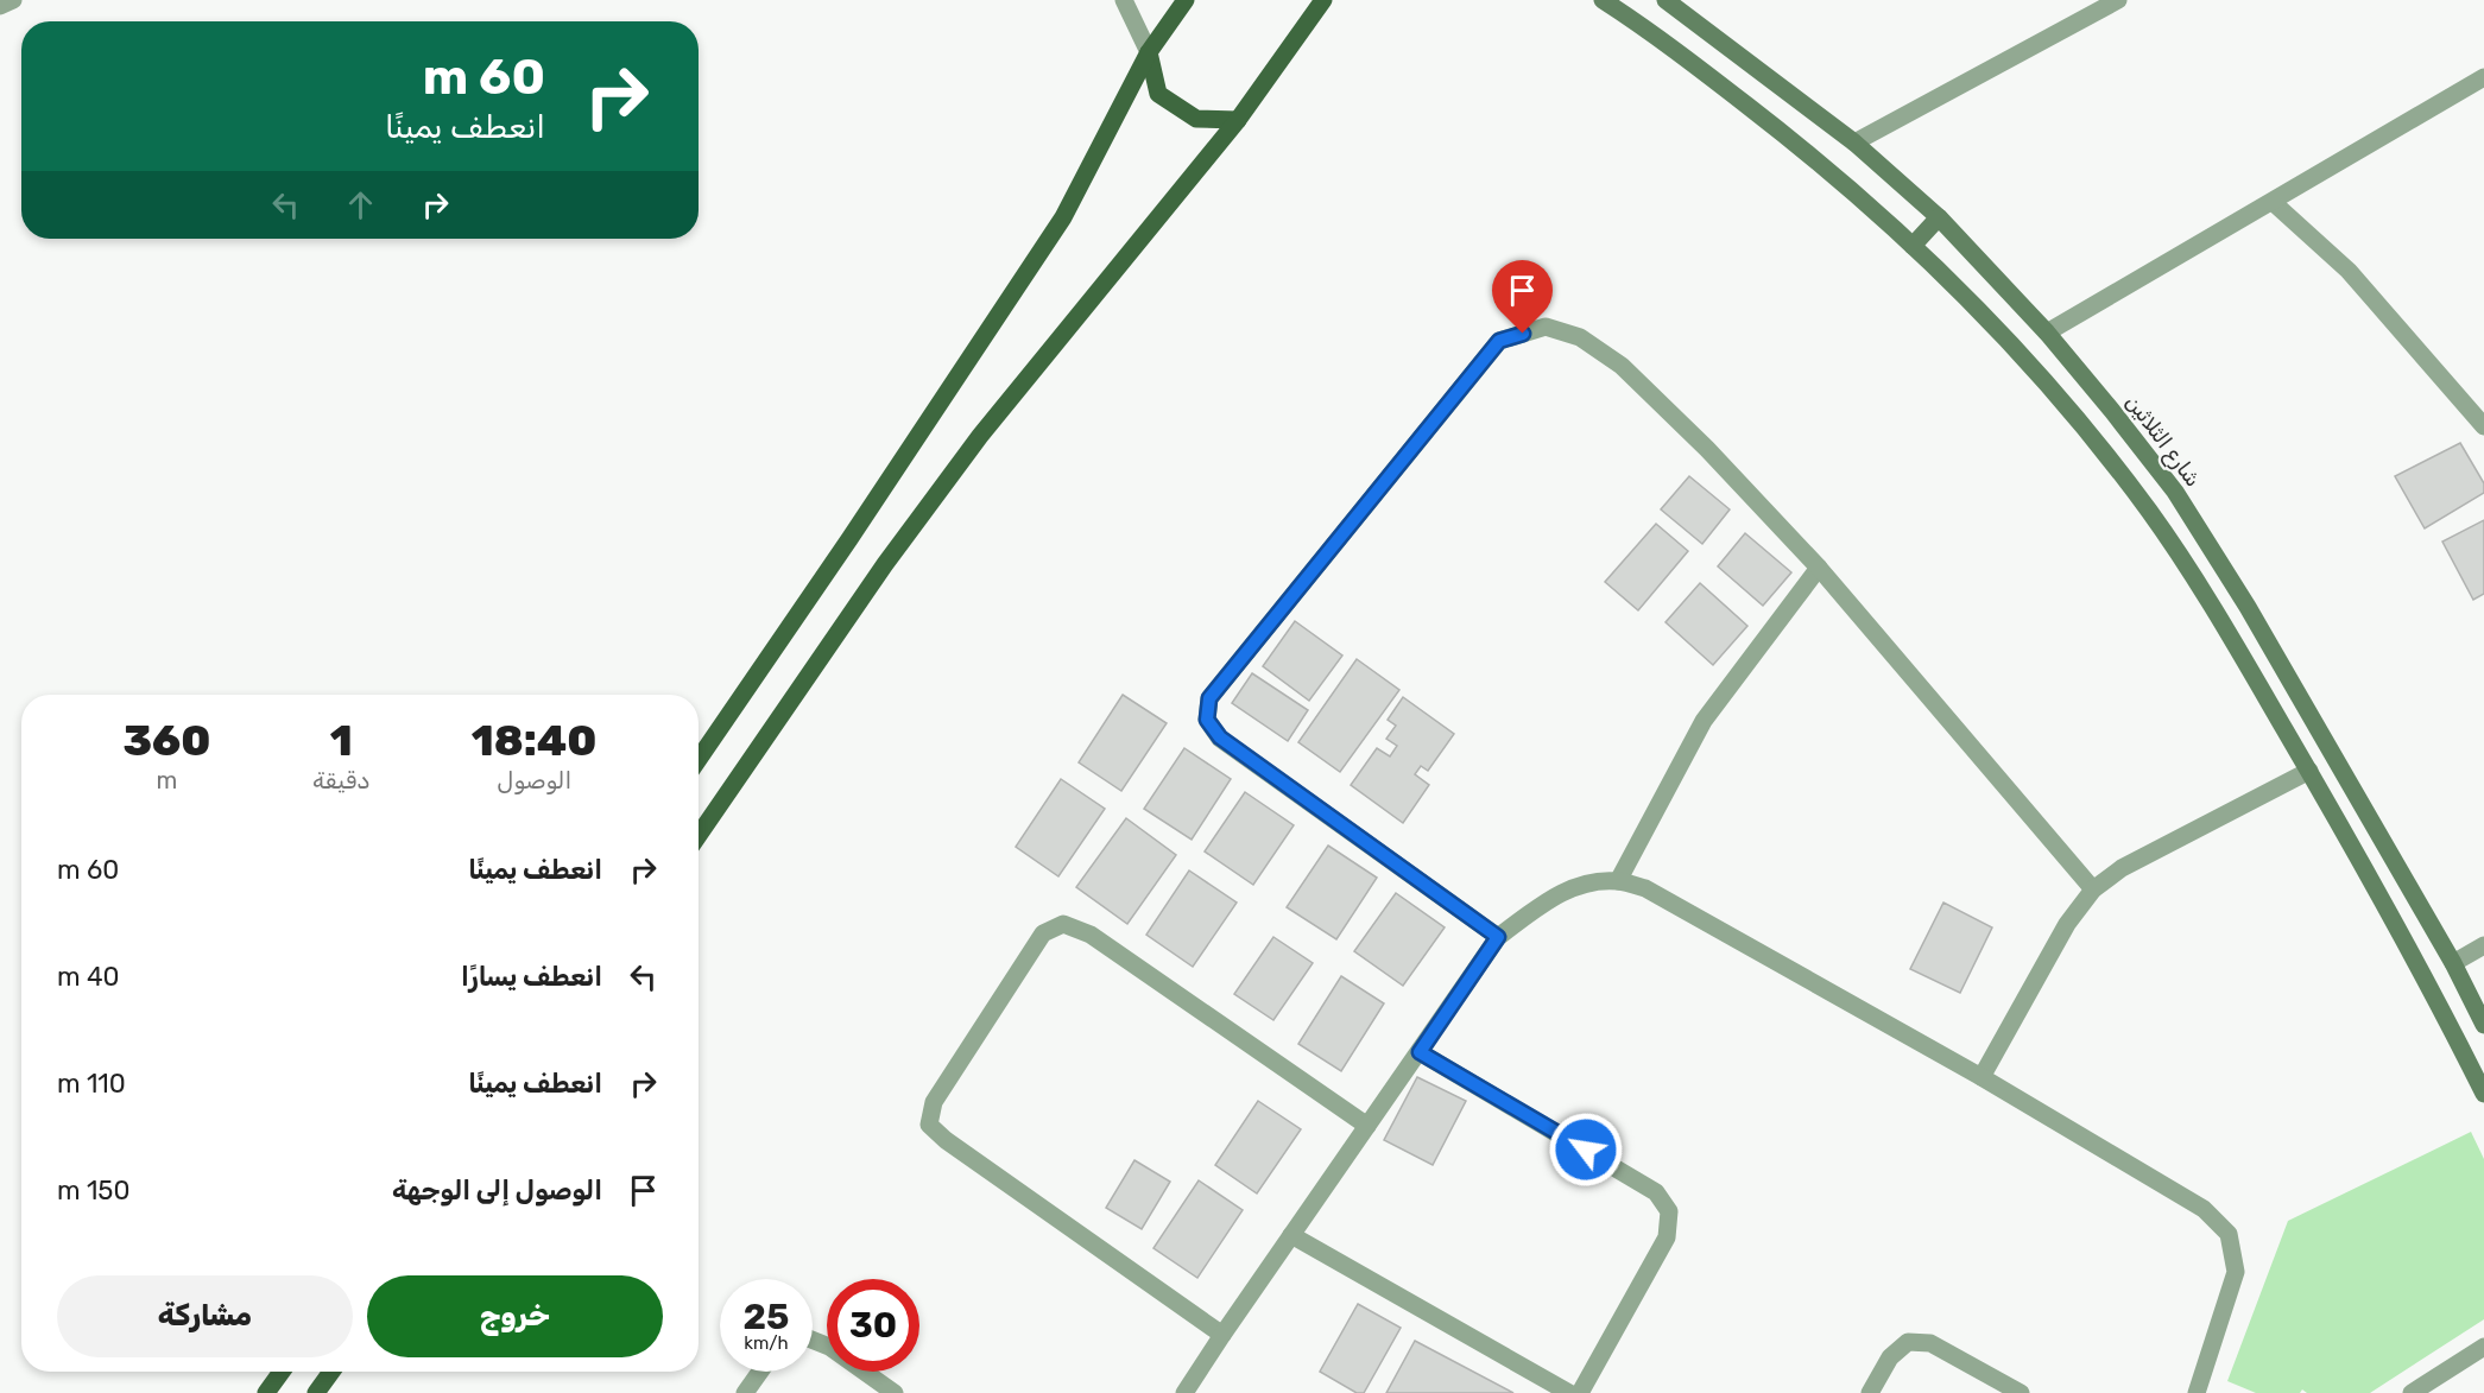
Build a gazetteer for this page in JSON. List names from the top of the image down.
{
  "streets": {
    "main road": ["شارع الثلاثين"]
  },
  "page": {
    "turn": ["60 m", "انعطف يمينًا"],
    "eta": [
      "18:40",
      "الوصول",
      "1",
      "دقيقة",
      "360",
      "m"
    ],
    "list": [
      {
        "name": "انعطف يمينًا",
        "value": "60 m"
      },
      {
        "name": "انعطف يسارًا",
        "value": "40 m"
      },
      {
        "name": "انعطف يمينًا",
        "value": "110 m"
      },
      {
        "name": "الوصول إلى الوجهة",
        "value": "150 m"
      }
    ],
    "buttons": ["خروج", "مشاركة"],
    "speed": "25 km/h",
    "limit": "30"
  }
}
